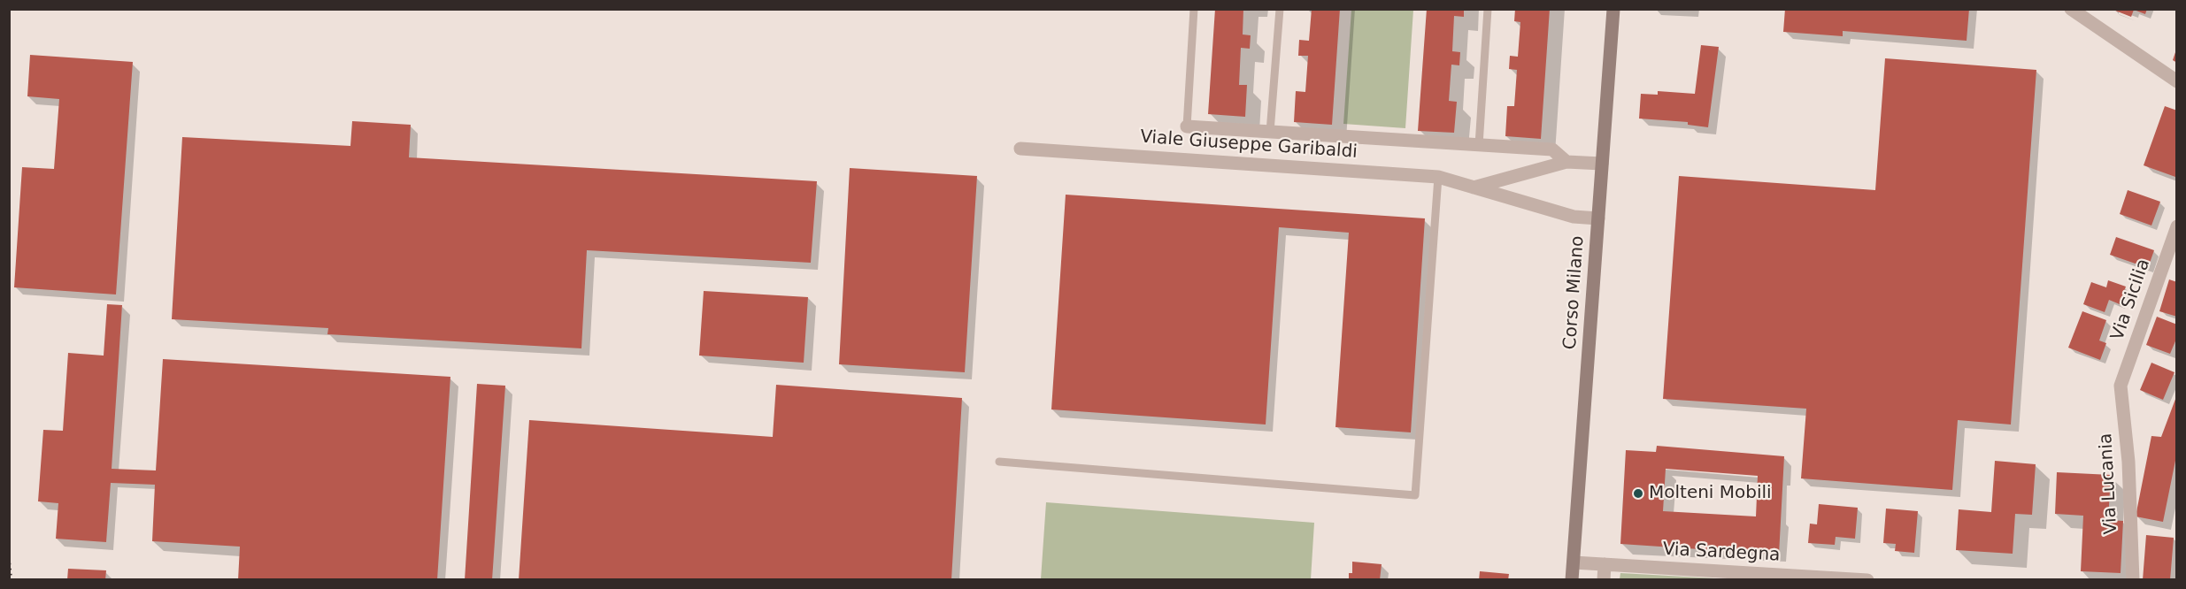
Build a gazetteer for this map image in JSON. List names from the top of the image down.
{
  "streets": {
    "main road": ["Corso Milano"],
    "street": [
      "Viale Giuseppe Garibaldi",
      "Via Sicilia",
      "Via Lucania",
      "Via Sardegna"
    ]
  },
  "crossings": [
    ["Viale Giuseppe Garibaldi", "Corso Milano"],
    ["Corso Milano", "Via Sardegna"],
    ["Via Sicilia", "Via Lucania"]
  ],
  "places": ["Molteni Mobili"]
}
